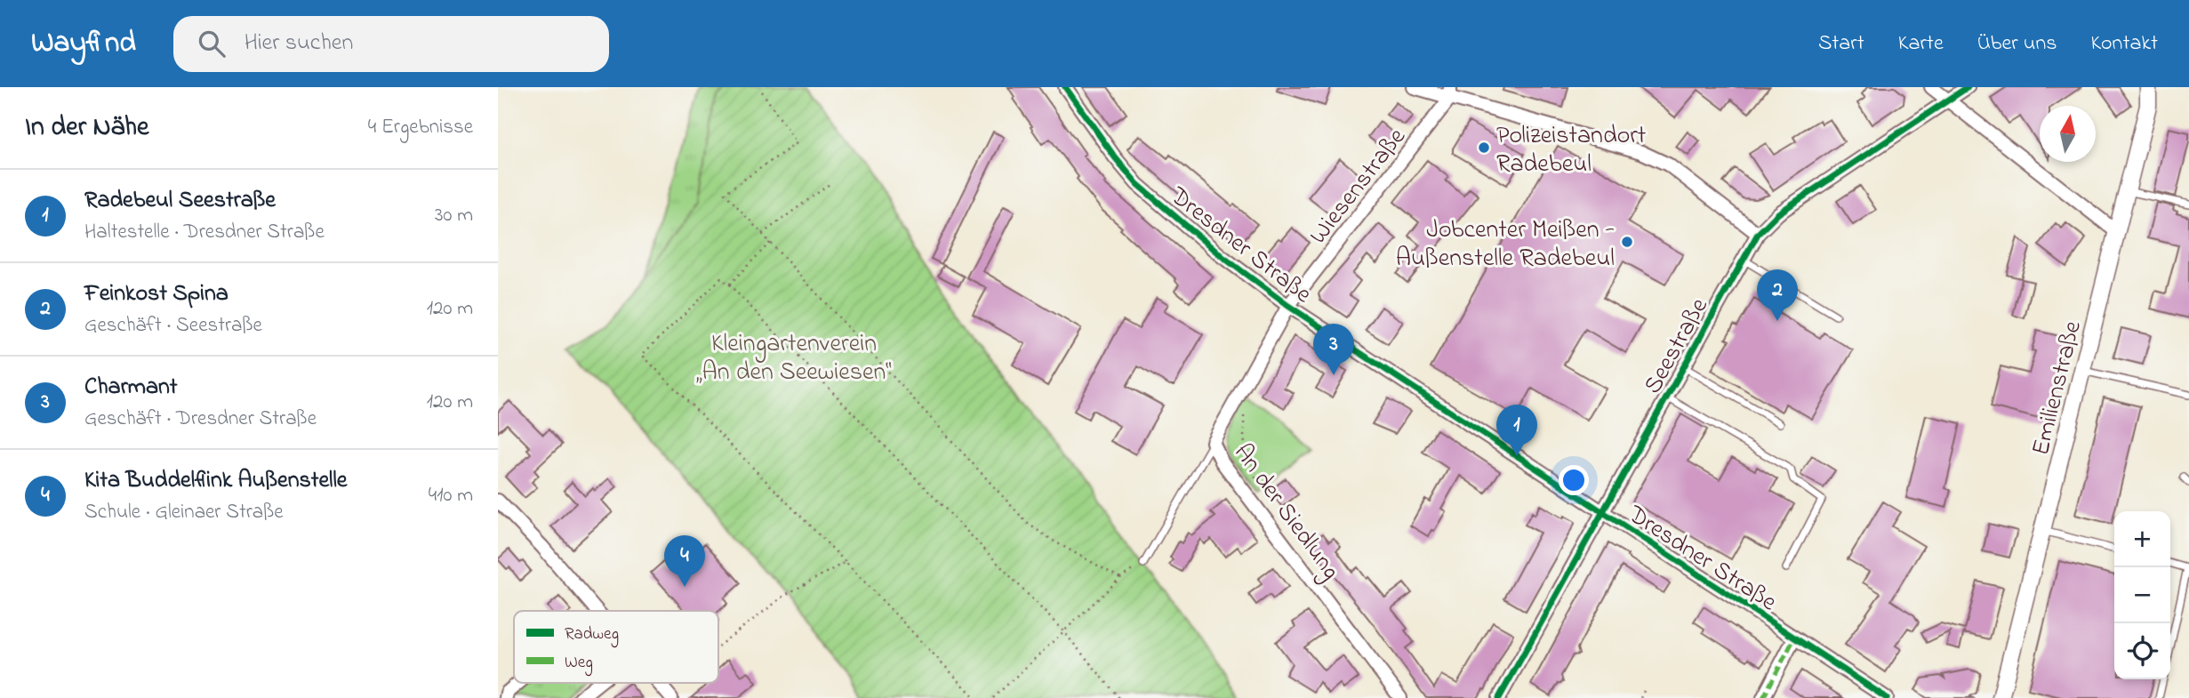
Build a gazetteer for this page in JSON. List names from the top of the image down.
{
  "streets": {
    "street": [
      "Wiesenstraße",
      "Dresdner Straße",
      "Seestraße",
      "Emilienstraße",
      "An der Siedlung"
    ]
  },
  "crossings": [
    ["Wiesenstraße", "Dresdner Straße"],
    ["Wiesenstraße", "An der Siedlung"],
    ["Dresdner Straße", "Seestraße"],
    ["Dresdner Straße", "An der Siedlung"]
  ],
  "parks": ["Kleingartenverein „An den Seewiesen“"],
  "places": ["Polizeistandort Radebeul", "Jobcenter Meißen - Außenstelle Radebeul"],
  "legend": ["Radweg", "Weg"],
  "north": "top",
  "page": {
    "header": "Wayfind",
    "search": "Hier suchen",
    "nav": [
      "Start",
      "Karte",
      "Über uns",
      "Kontakt"
    ],
    "heading": ["In der Nähe", "4 Ergebnisse"],
    "list": [
      {
        "mark": "1",
        "name": "Radebeul Seestraße",
        "note": "Haltestelle · Dresdner Straße",
        "value": "30 m"
      },
      {
        "mark": "2",
        "name": "Feinkost Spina",
        "note": "Geschäft · Seestraße",
        "value": "120 m"
      },
      {
        "mark": "3",
        "name": "Charmant",
        "note": "Geschäft · Dresdner Straße",
        "value": "120 m"
      },
      {
        "mark": "4",
        "name": "Kita Buddelflink Außenstelle",
        "note": "Schule · Gleinaer Straße",
        "value": "410 m"
      }
    ],
    "pins": [
      "2",
      "3",
      "1",
      "4"
    ],
    "map_buttons": ["+", "−"]
  }
}
